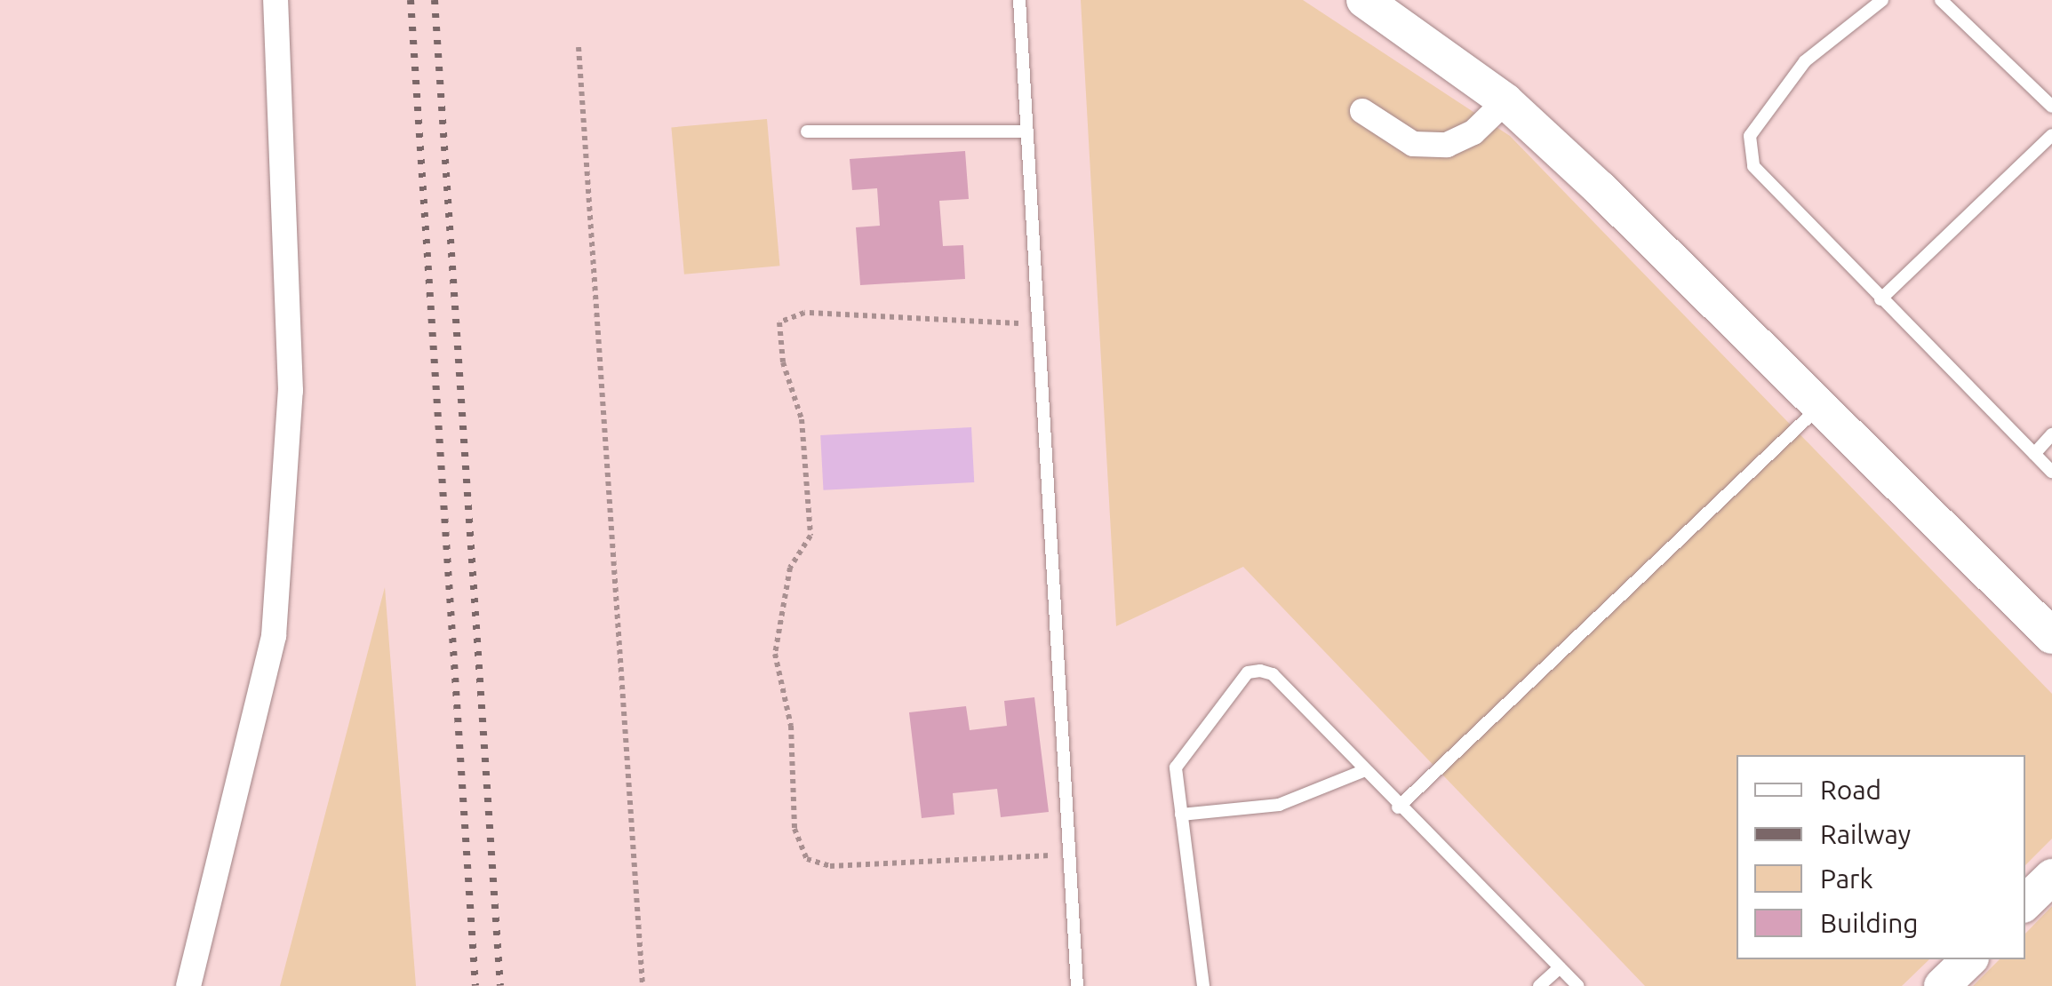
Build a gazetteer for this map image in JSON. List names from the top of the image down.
{
  "legend": [
    "Road",
    "Railway",
    "Park",
    "Building"
  ]
}
